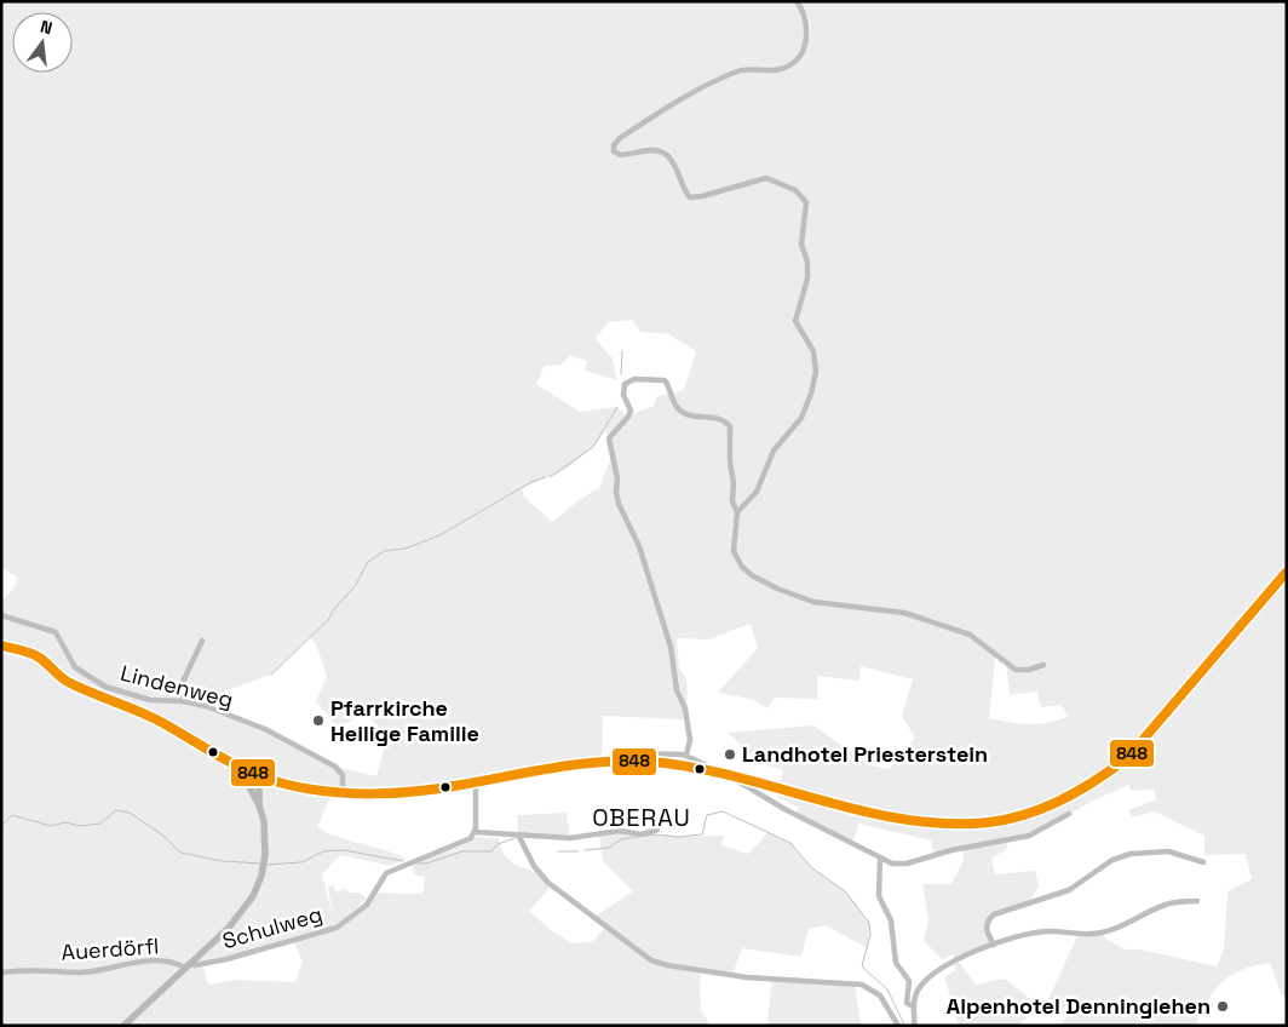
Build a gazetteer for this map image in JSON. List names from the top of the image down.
{
  "streets": {
    "street": ["Lindenweg", "Schulweg", "Auerdörfl"]
  },
  "crossings": [
    ["Schulweg", "Auerdörfl"]
  ],
  "districts": ["OBERAU"],
  "places": ["Pfarrkirche Heilige Familie", "Landhotel Priesterstein", "Alpenhotel Denninglehen"],
  "lines": ["transit line 848"],
  "north": "top"
}
